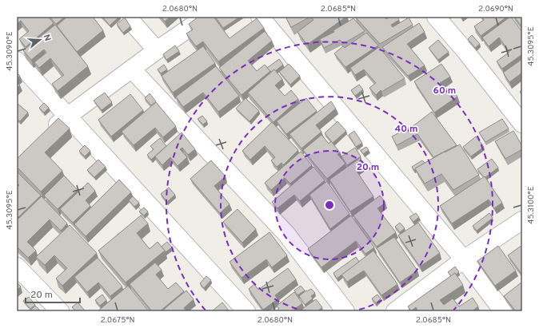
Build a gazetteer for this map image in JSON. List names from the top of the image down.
{
  "scale_bar": "20 m",
  "north": "right",
  "coordinates": [
    "2.0680°N",
    "2.0685°N",
    "2.0690°N",
    "45.3095°E",
    "45.3090°E",
    "45.3100°E",
    "2.0675°N"
  ],
  "rings": ["60 m", "40 m", "20 m"]
}
